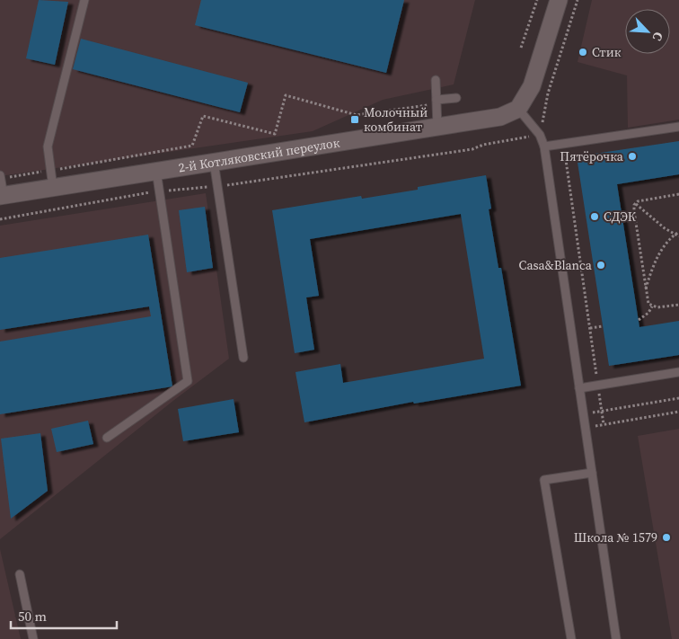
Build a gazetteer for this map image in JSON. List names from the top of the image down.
{
  "streets": {
    "street": ["2-й Котляковский переулок"]
  },
  "places": {
    "other": [
      "Стик",
      "Пятёрочка",
      "СДЭК",
      "Casa&Blanca",
      "Школа № 1579"
    ],
    "transit": ["Молочный комбинат"]
  },
  "scale_bar": "50 m",
  "north": "bottom right"
}
